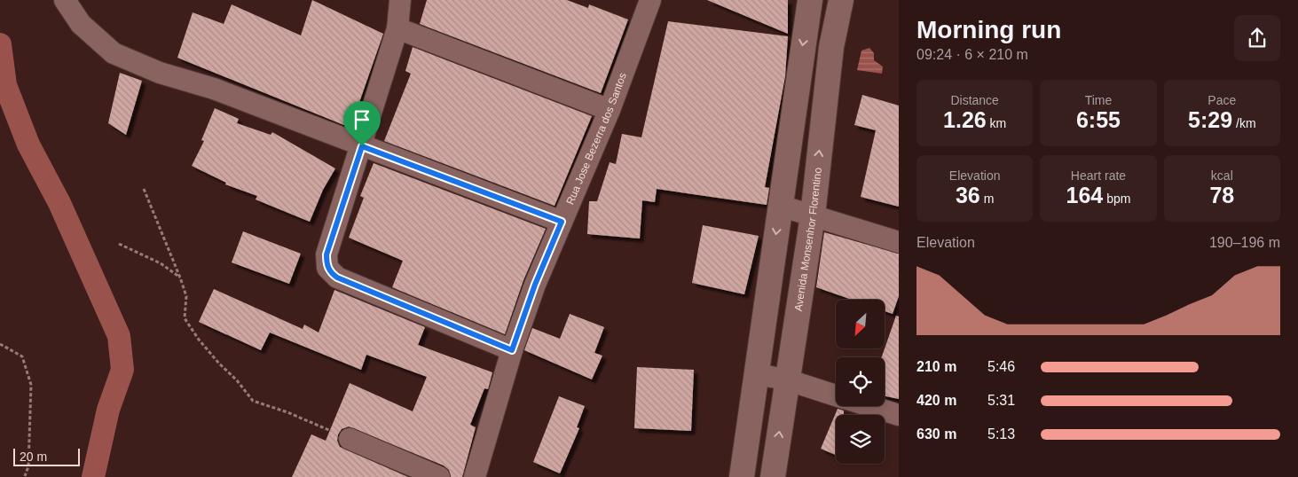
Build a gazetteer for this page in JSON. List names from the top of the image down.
{
  "streets": {
    "main road": ["Avenida Monsenhor Florentino"],
    "street": ["Rua Jose Bezerra dos Santos"]
  },
  "scale_bar": "20 m",
  "north": "bottom left",
  "page": {
    "heading": ["Morning run", "09:24 · 6 × 210 m"],
    "stats": [
      ["Distance", "1.26 km"],
      ["Time", "6:55"],
      ["Pace", "5:29 /km"],
      ["Elevation", "36 m"],
      ["Heart rate", "164 bpm"],
      ["kcal", "78"]
    ],
    "chart": ["Elevation", "190–196 m"],
    "list": [
      {
        "name": "210 m",
        "note": "5:46"
      },
      {
        "name": "420 m",
        "note": "5:31"
      },
      {
        "name": "630 m",
        "note": "5:13"
      }
    ],
    "scale": "20 m"
  }
}
